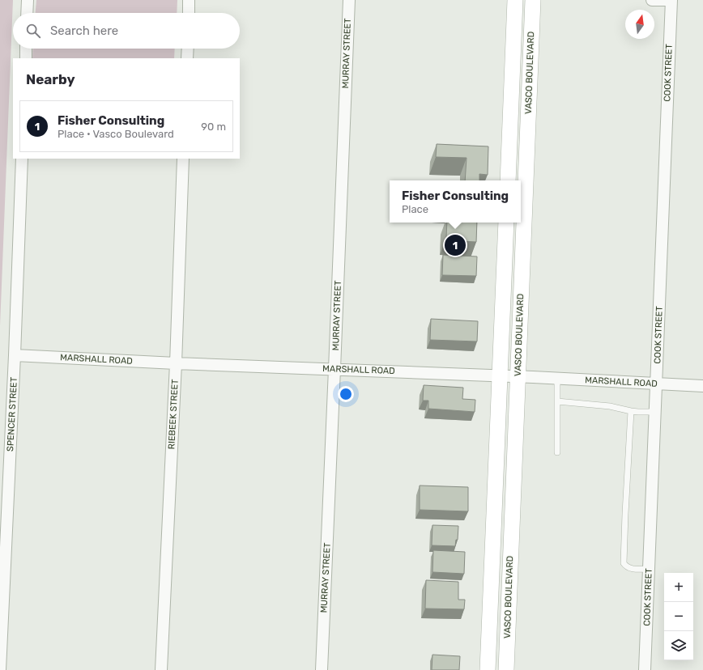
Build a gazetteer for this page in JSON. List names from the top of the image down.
{
  "streets": {
    "main road": ["VASCO BOULEVARD"],
    "street": [
      "MURRAY STREET",
      "COOK STREET",
      "MARSHALL ROAD",
      "SPENCER STREET",
      "RIEBEEK STREET"
    ]
  },
  "crossings": [
    ["MURRAY STREET", "MARSHALL ROAD"],
    ["VASCO BOULEVARD", "MARSHALL ROAD"],
    ["COOK STREET", "MARSHALL ROAD"],
    ["MARSHALL ROAD", "SPENCER STREET"],
    ["MARSHALL ROAD", "RIEBEEK STREET"]
  ],
  "north": "top",
  "page": {
    "search": "Search here",
    "heading": "Nearby",
    "list": [
      {
        "mark": "1",
        "name": "Fisher Consulting",
        "note": "Place · Vasco Boulevard",
        "value": "90 m"
      }
    ],
    "popup": ["Fisher Consulting", "Place"],
    "pins": "1",
    "map_buttons": ["+", "−"]
  }
}
